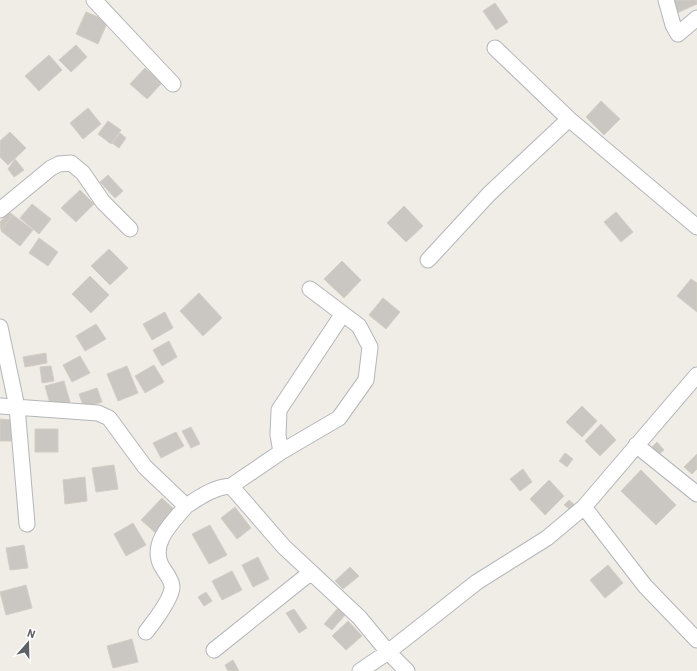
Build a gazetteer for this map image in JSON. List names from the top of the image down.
{
  "north": "top"
}
